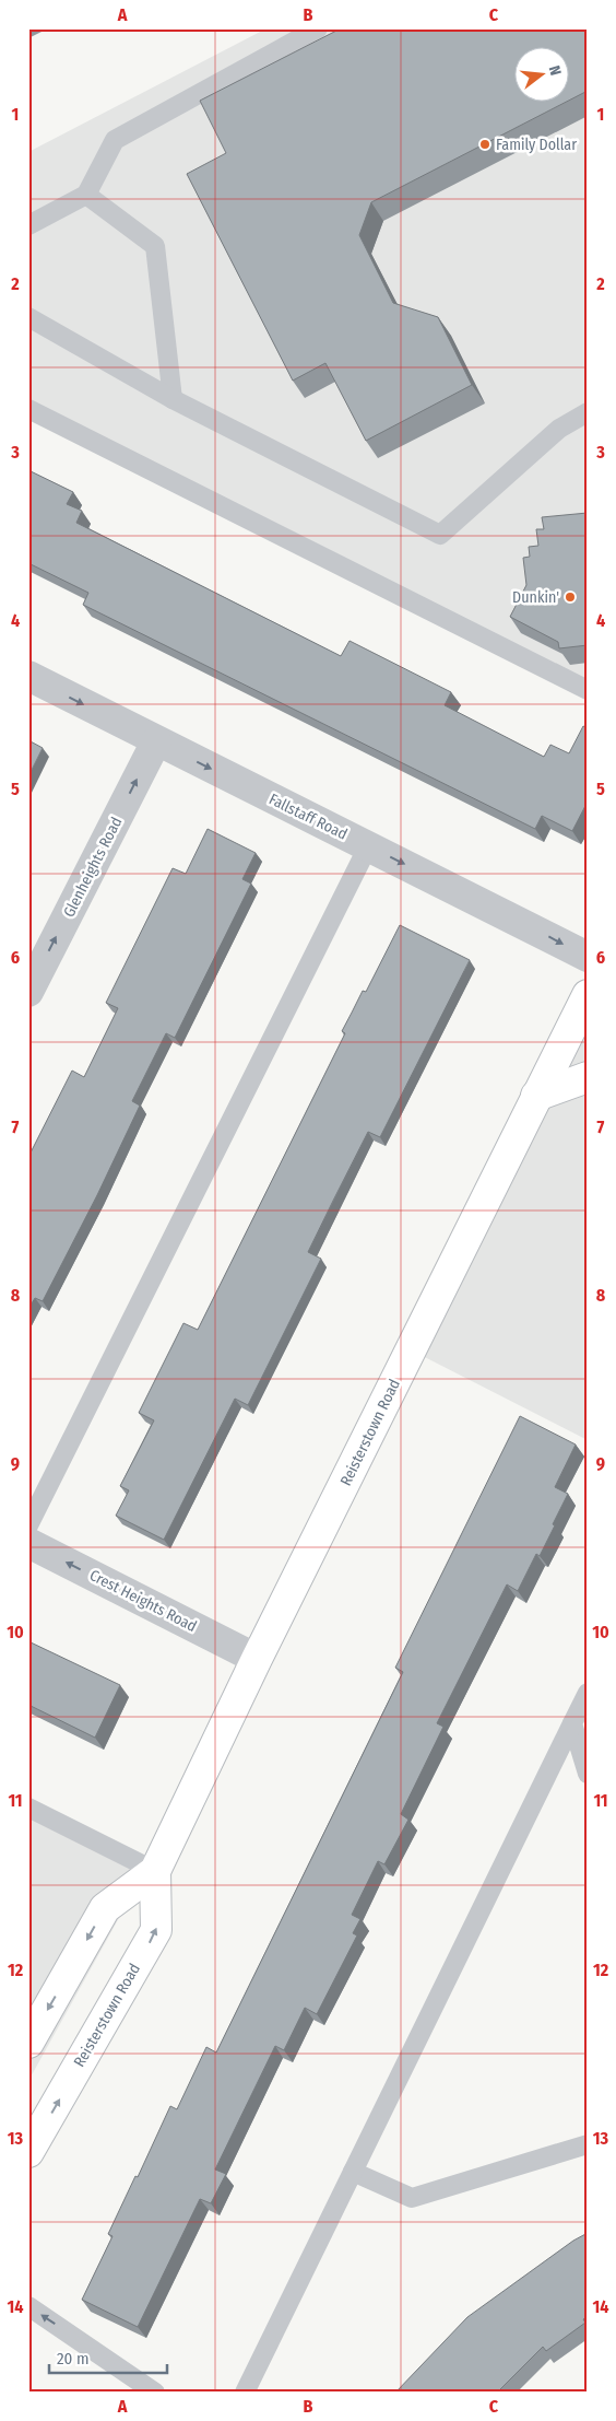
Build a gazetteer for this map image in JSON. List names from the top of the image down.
{
  "streets": {
    "main road": ["Reisterstown Road"],
    "street": ["Fallstaff Road", "Glenheights Road", "Crest Heights Road"]
  },
  "crossings": [
    ["Fallstaff Road", "Glenheights Road"],
    ["Reisterstown Road", "Crest Heights Road"]
  ],
  "one_way": ["Fallstaff Road", "Glenheights Road", "Crest Heights Road"],
  "places": ["Family Dollar", "Dunkin'"],
  "scale_bar": "20 m",
  "north": "right",
  "grid": {
    "columns": ["A", "B", "C"],
    "rows": [
      "1",
      "2",
      "3",
      "4",
      "5",
      "6",
      "7",
      "8",
      "9",
      "10",
      "11",
      "12",
      "13",
      "14"
    ]
  }
}
